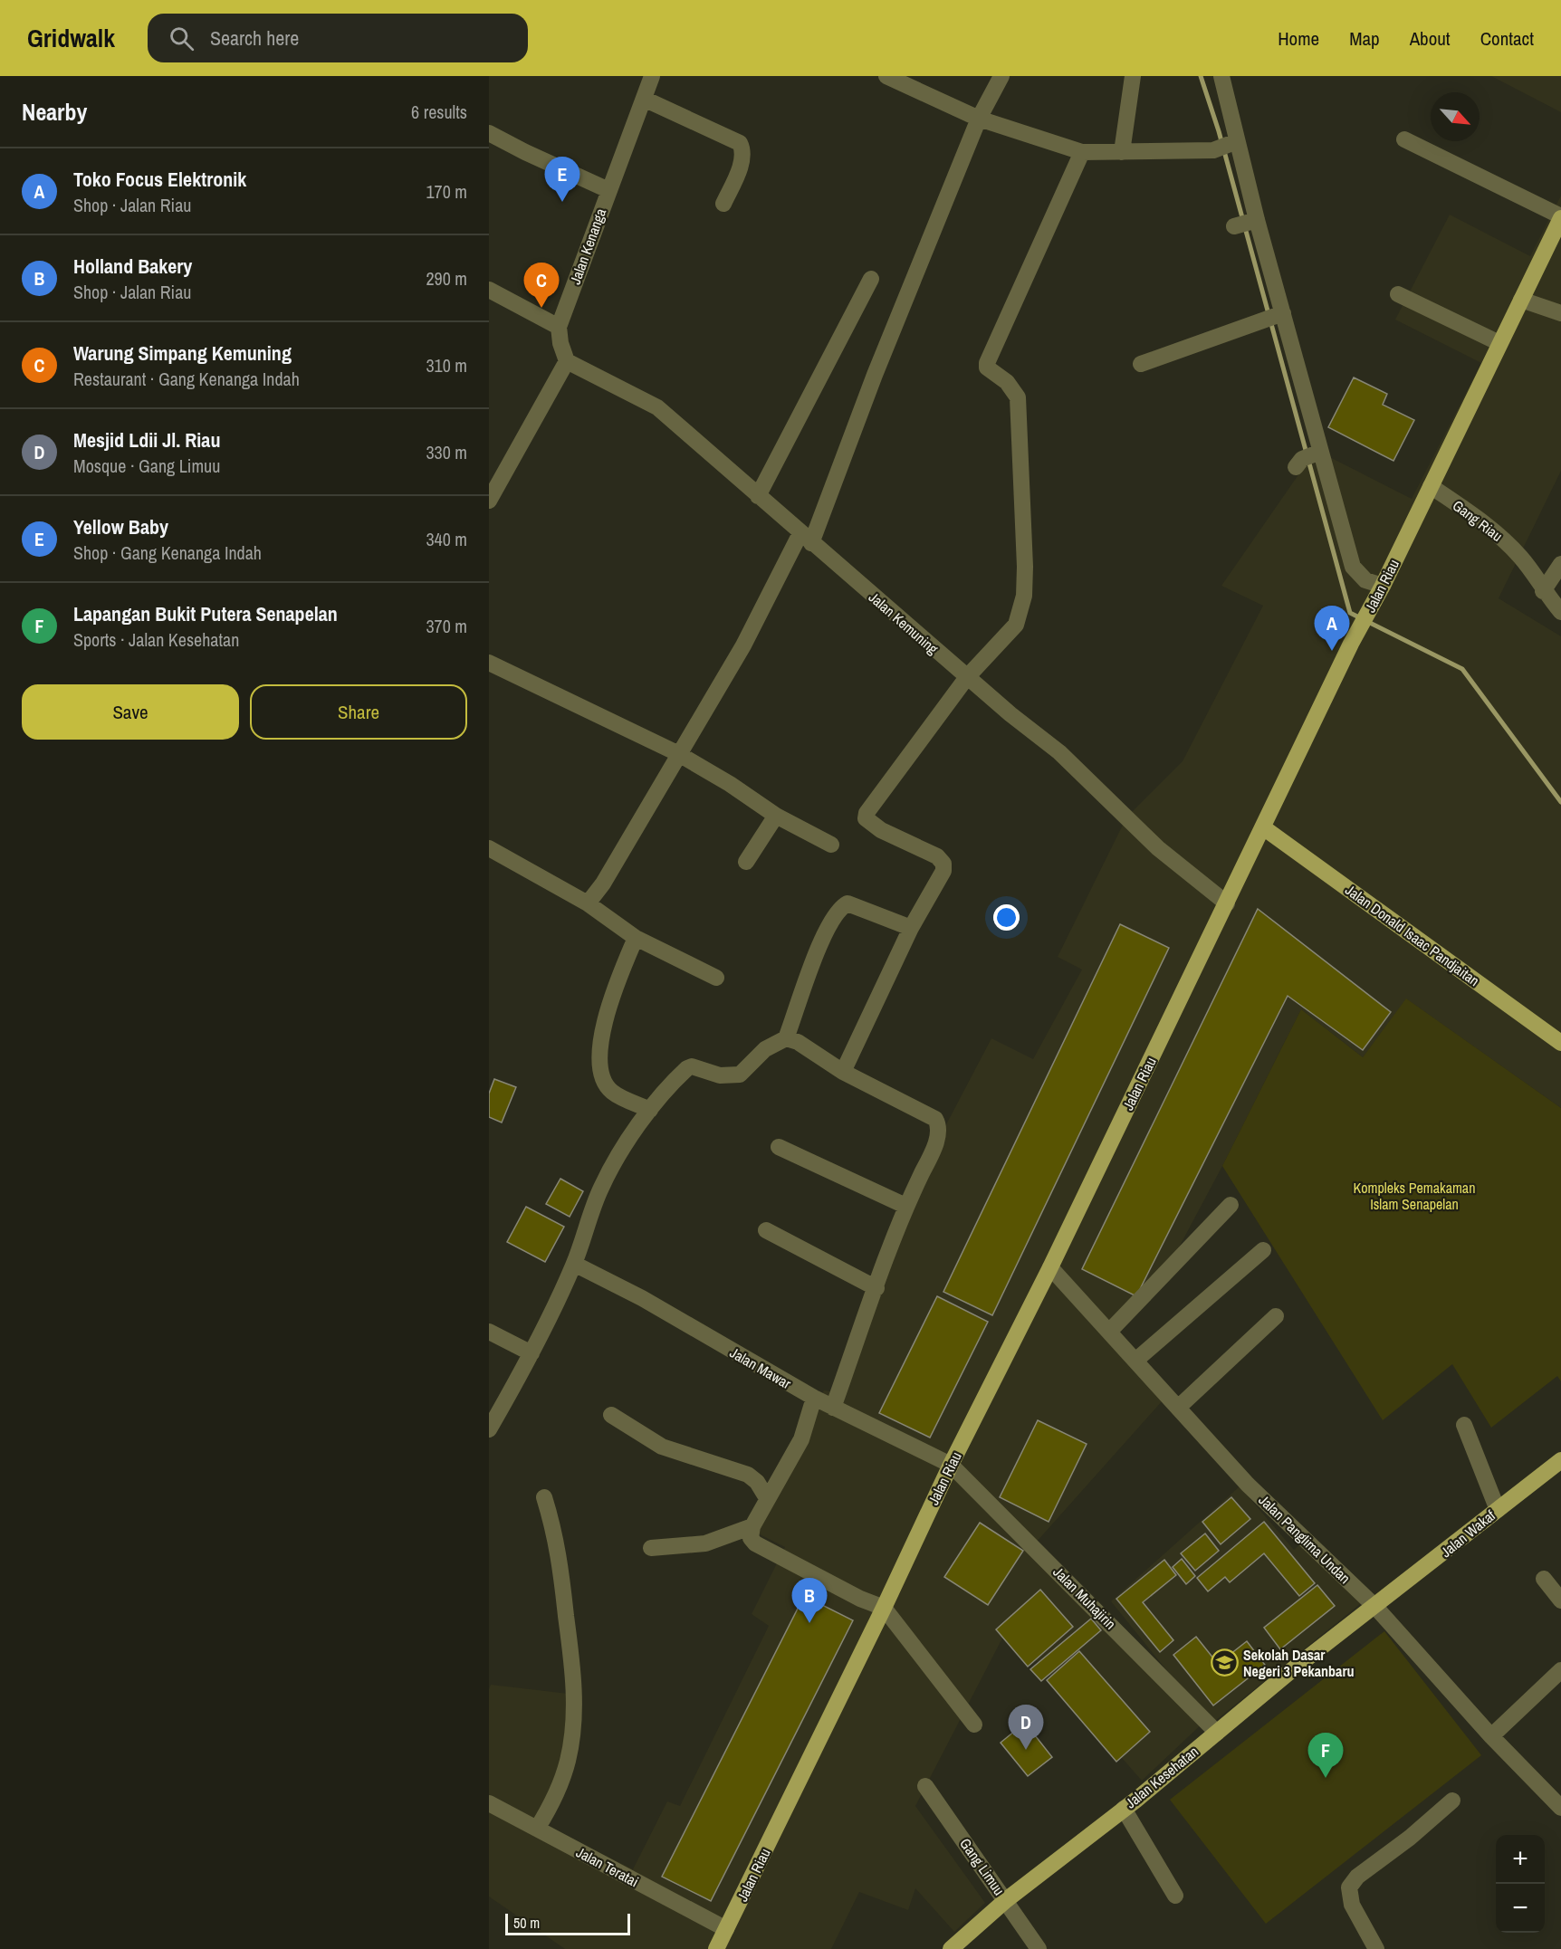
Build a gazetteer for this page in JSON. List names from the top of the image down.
{
  "streets": {
    "main road": [
      "Jalan Riau",
      "Jalan Donald Isaac Pandjaitan",
      "Jalan Wakaf",
      "Jalan Kesehatan"
    ],
    "street": [
      "Jalan Kenanga",
      "Gang Riau",
      "Jalan Kemuning",
      "Jalan Mawar",
      "Jalan Panglima Undan",
      "Jalan Muhajirin",
      "Jalan Teratai",
      "Gang Limuu"
    ]
  },
  "crossings": [
    ["Gang Riau", "Jalan Riau"],
    ["Jalan Riau", "Jalan Kemuning"],
    ["Jalan Riau", "Jalan Donald Isaac Pandjaitan"],
    ["Jalan Riau", "Jalan Mawar"],
    ["Jalan Riau", "Jalan Panglima Undan"],
    ["Jalan Riau", "Jalan Muhajirin"],
    ["Jalan Riau", "Jalan Teratai"],
    ["Jalan Mawar", "Jalan Muhajirin"],
    ["Jalan Wakaf", "Jalan Panglima Undan"],
    ["Jalan Wakaf", "Jalan Kesehatan"],
    ["Jalan Panglima Undan", "Jalan Kesehatan"],
    ["Jalan Muhajirin", "Jalan Kesehatan"],
    ["Jalan Kesehatan", "Gang Limuu"]
  ],
  "parks": ["Kompleks Pemakaman Islam Senapelan"],
  "places": {
    "school or university": ["Sekolah Dasar Negeri 3 Pekanbaru"]
  },
  "scale_bar": "50 m",
  "north": "bottom right",
  "page": {
    "header": "Gridwalk",
    "search": "Search here",
    "nav": [
      "Home",
      "Map",
      "About",
      "Contact"
    ],
    "heading": ["Nearby", "6 results"],
    "list": [
      {
        "mark": "A",
        "name": "Toko Focus Elektronik",
        "note": "Shop · Jalan Riau",
        "value": "170 m"
      },
      {
        "mark": "B",
        "name": "Holland Bakery",
        "note": "Shop · Jalan Riau",
        "value": "290 m"
      },
      {
        "mark": "C",
        "name": "Warung Simpang Kemuning",
        "note": "Restaurant · Gang Kenanga Indah",
        "value": "310 m"
      },
      {
        "mark": "D",
        "name": "Mesjid Ldii Jl. Riau",
        "note": "Mosque · Gang Limuu",
        "value": "330 m"
      },
      {
        "mark": "E",
        "name": "Yellow Baby",
        "note": "Shop · Gang Kenanga Indah",
        "value": "340 m"
      },
      {
        "mark": "F",
        "name": "Lapangan Bukit Putera Senapelan",
        "note": "Sports · Jalan Kesehatan",
        "value": "370 m"
      }
    ],
    "pins": [
      "E",
      "C",
      "A",
      "B",
      "D",
      "F"
    ],
    "buttons": ["Save", "Share"],
    "map_buttons": ["+", "−"],
    "scale": "50 m"
  }
}
